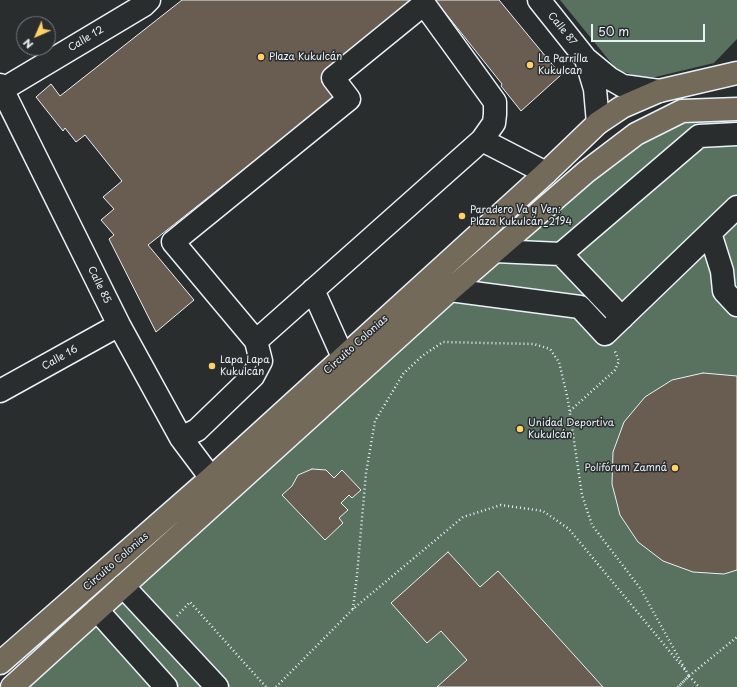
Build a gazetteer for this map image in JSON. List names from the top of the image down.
{
  "streets": {
    "main road": ["Circuito Colonias"],
    "street": [
      "Calle 87",
      "Calle 12",
      "Calle 85",
      "Calle 16"
    ]
  },
  "crossings": [
    ["Calle 87", "Circuito Colonias"],
    ["Calle 12", "Calle 85"],
    ["Calle 85", "Circuito Colonias"],
    ["Calle 85", "Calle 16"]
  ],
  "places": [
    "Plaza Kukulcán",
    "La Parrilla Kukulcan",
    "Paradero Va y Ven: Plaza Kukulcán_2194",
    "Lapa Lapa Kukulcán",
    "Unidad Deportiva Kukulcán",
    "Polifórum Zamná"
  ],
  "scale_bar": "50 m",
  "north": "bottom left"
}
